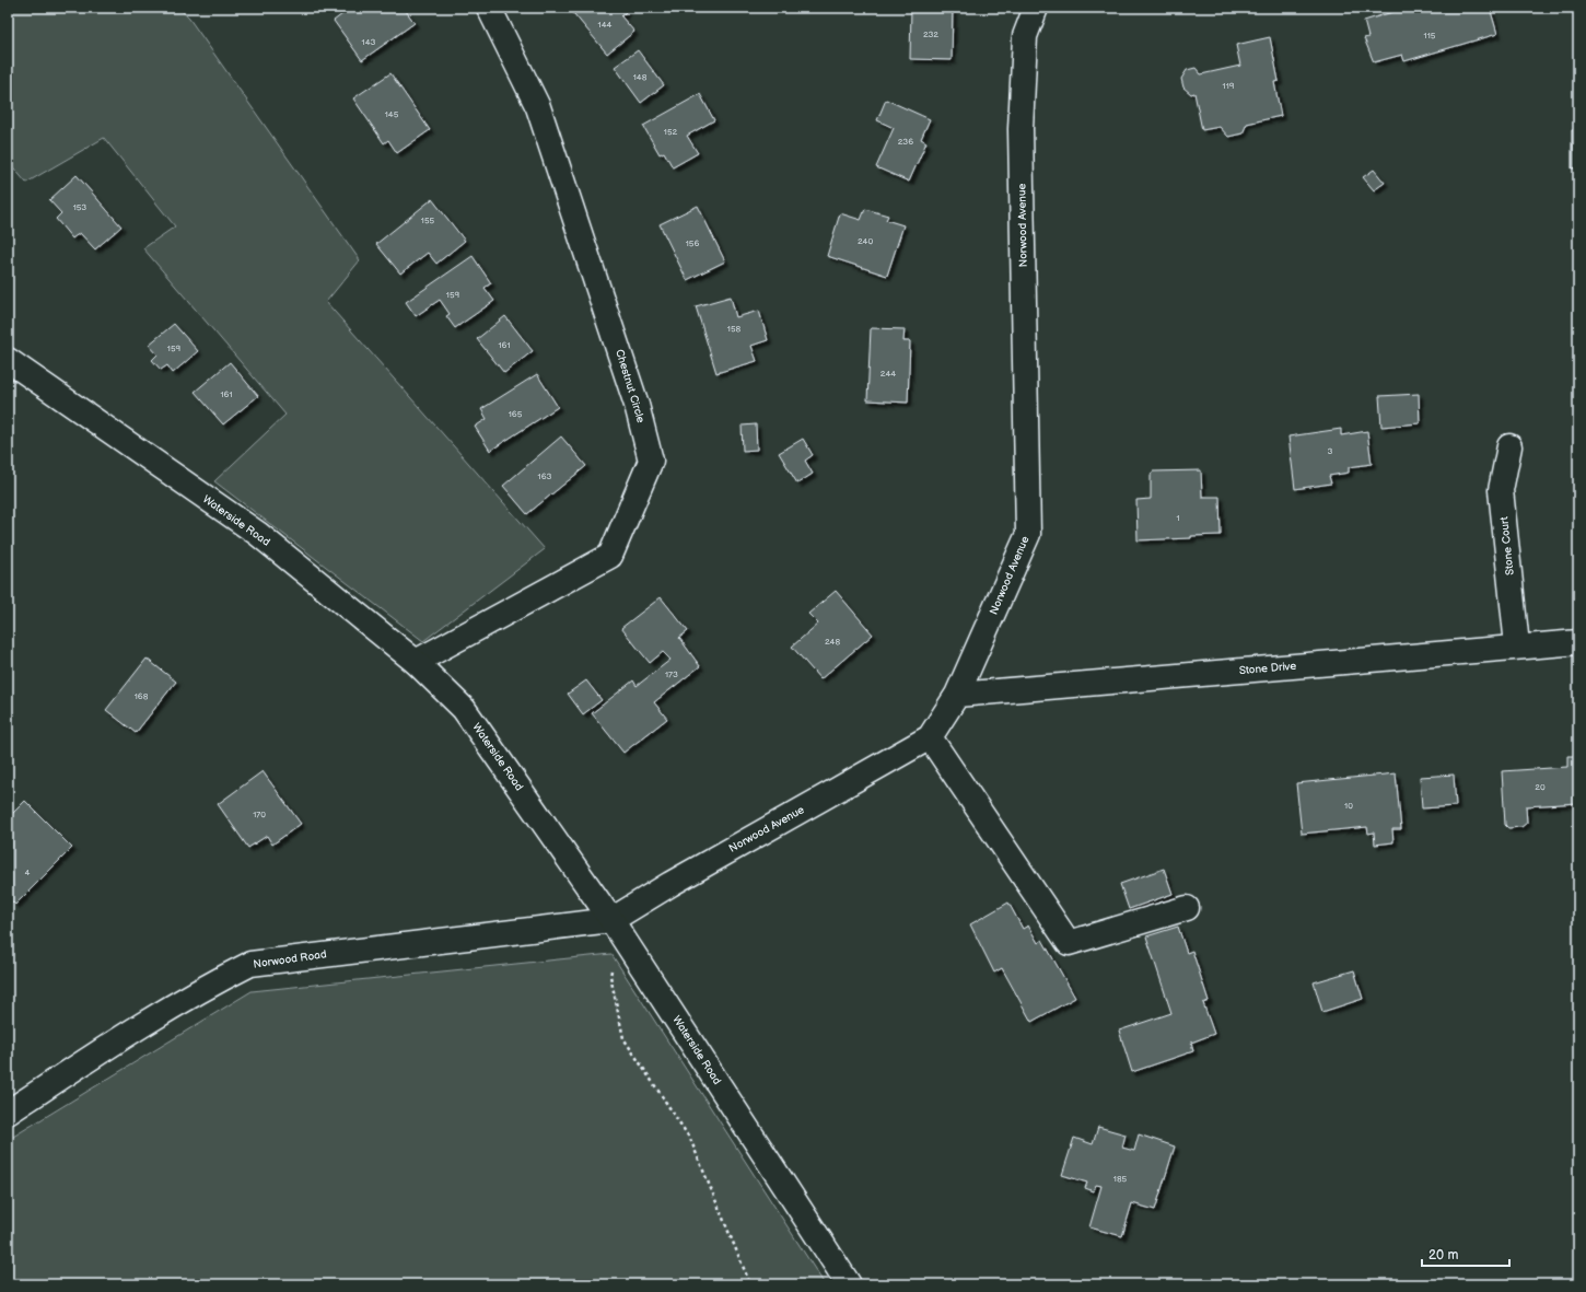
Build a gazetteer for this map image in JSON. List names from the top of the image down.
{
  "streets": {
    "street": [
      "Norwood Avenue",
      "Chestnut Circle",
      "Waterside Road",
      "Stone Court",
      "Stone Drive",
      "Norwood Road"
    ]
  },
  "crossings": [
    ["Norwood Avenue", "Waterside Road"],
    ["Norwood Avenue", "Stone Drive"],
    ["Norwood Avenue", "Norwood Road"],
    ["Chestnut Circle", "Waterside Road"],
    ["Waterside Road", "Norwood Road"],
    ["Stone Court", "Stone Drive"]
  ],
  "house_numbers": [
    "144",
    "232",
    "115",
    "143",
    "148",
    "119",
    "145",
    "152",
    "236",
    "153",
    "155",
    "240",
    "156",
    "159",
    "158",
    "161",
    "159",
    "244",
    "161",
    "165",
    "3",
    "163",
    "1",
    "248",
    "173",
    "168",
    "20",
    "10",
    "170",
    "4",
    "185"
  ],
  "scale_bar": "20 m"
}
